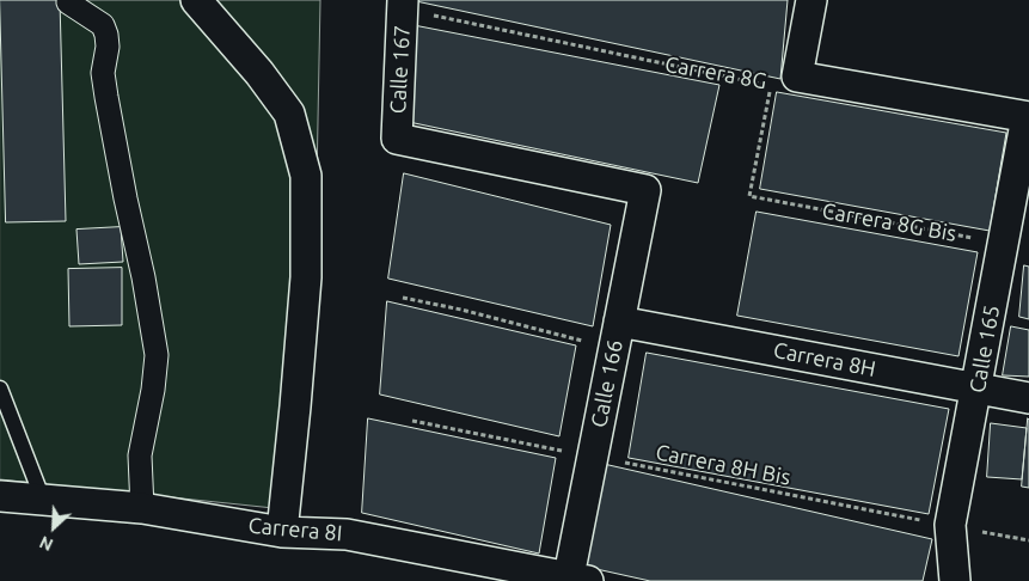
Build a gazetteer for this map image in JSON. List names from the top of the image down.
{
  "streets": {
    "street": [
      "Calle 167",
      "Carrera 8G",
      "Calle 165",
      "Carrera 8H",
      "Calle 166",
      "Carrera 8I"
    ],
    "path": ["Carrera 8G Bis", "Carrera 8H Bis"]
  },
  "crossings": [
    ["Calle 167", "Carrera 8G"],
    ["Calle 167", "Calle 166"],
    ["Carrera 8G", "Carrera 8G Bis"],
    ["Carrera 8G", "Calle 165"],
    ["Carrera 8G Bis", "Calle 165"],
    ["Calle 165", "Carrera 8H"],
    ["Calle 165", "Carrera 8H Bis"],
    ["Carrera 8H", "Calle 166"],
    ["Calle 166", "Carrera 8H Bis"],
    ["Calle 166", "Carrera 8I"]
  ],
  "north": "bottom left"
}
